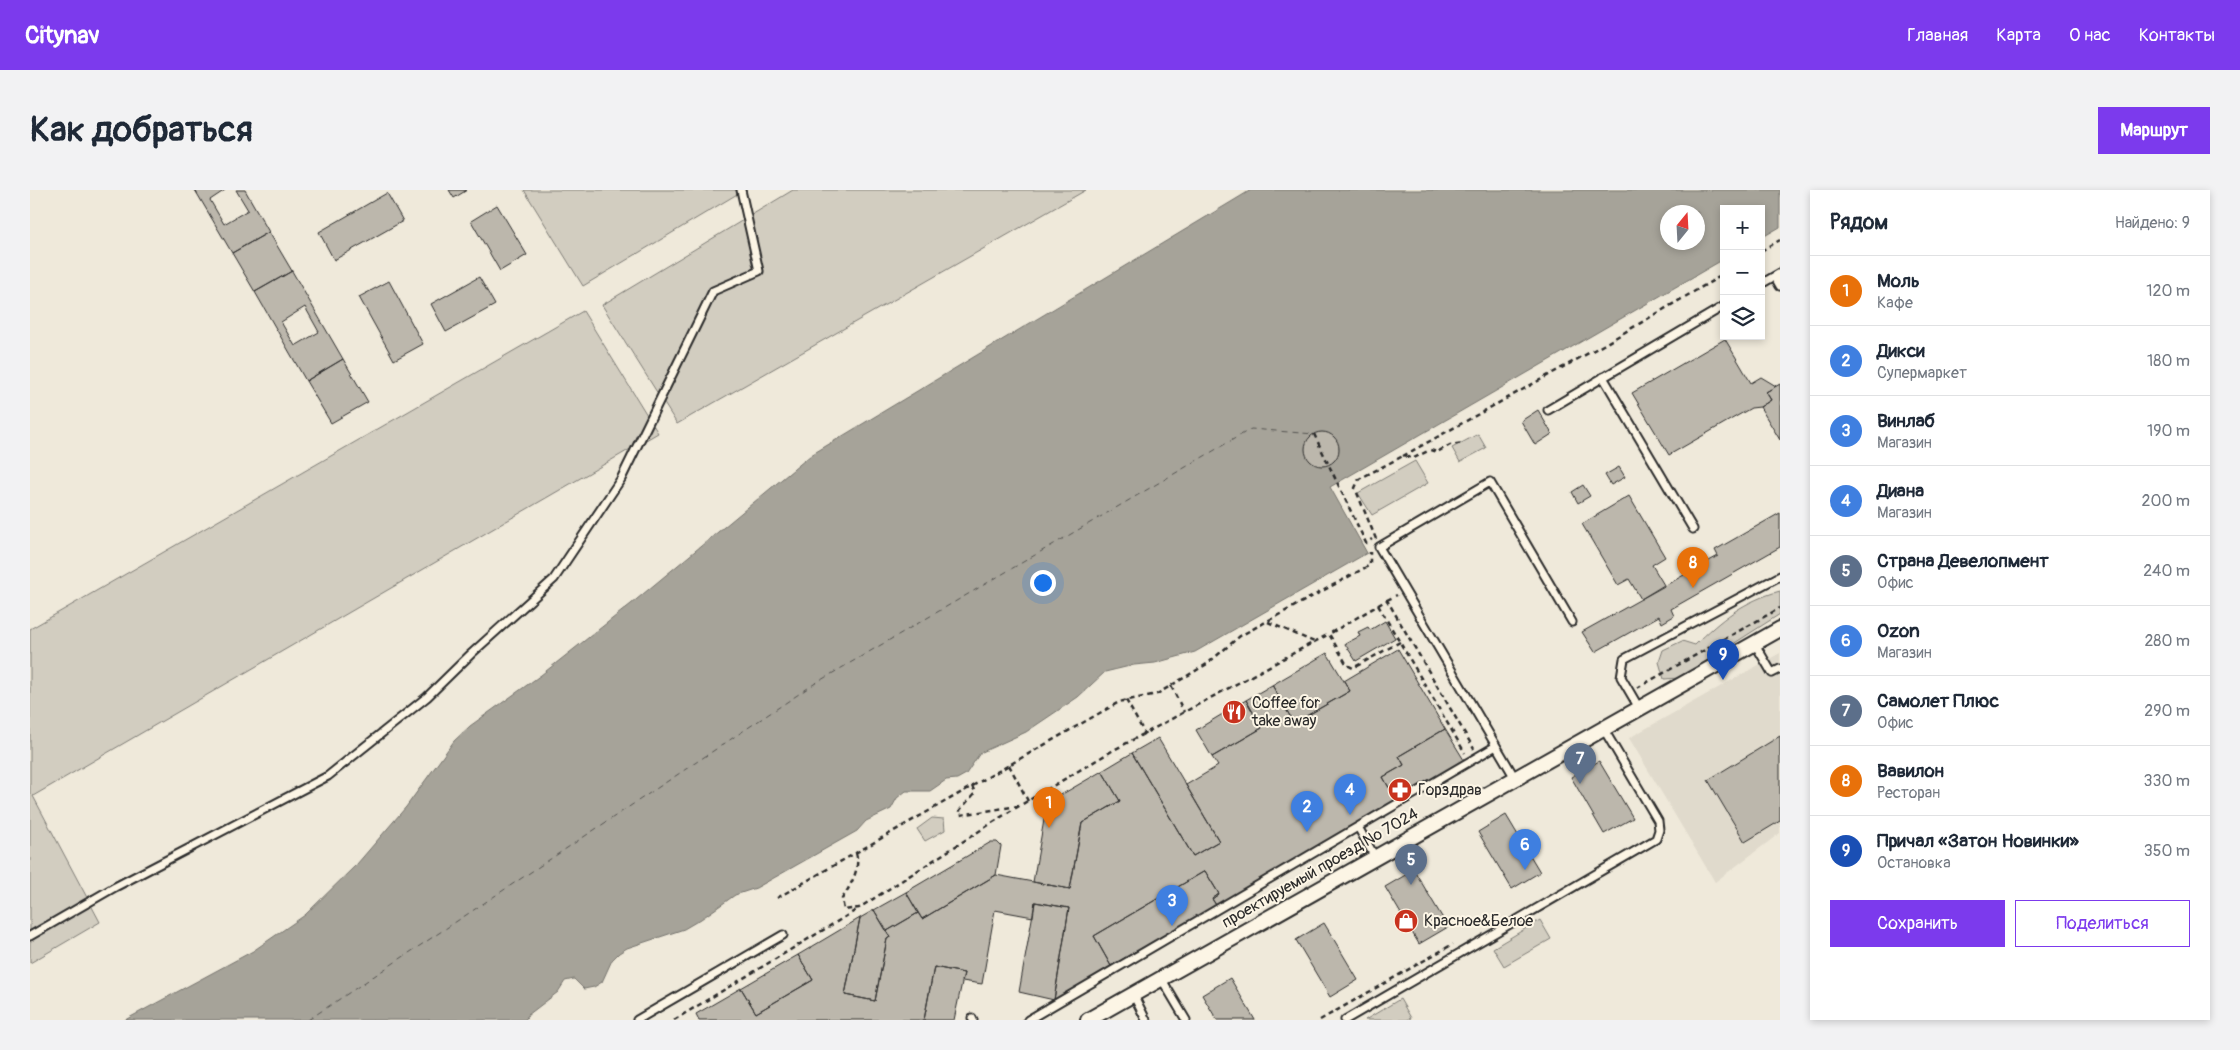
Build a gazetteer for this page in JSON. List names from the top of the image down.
{
  "streets": {
    "street": ["проектируемый проезд № 7024"]
  },
  "places": {
    "restaurant": ["Coffee for take away"],
    "pharmacy": ["Горздрав"],
    "shop": ["Красное&Белое"]
  },
  "north": "top",
  "page": {
    "header": "Citynav",
    "nav": [
      "Главная",
      "Карта",
      "О нас",
      "Контакты"
    ],
    "buttons": [
      "Маршрут",
      ["Сохранить", "Поделиться"]
    ],
    "title": "Как добраться",
    "heading": ["Рядом", "Найдено: 9"],
    "map_buttons": ["+", "−"],
    "list": [
      {
        "mark": "1",
        "name": "Моль",
        "note": "Кафе",
        "value": "120 m"
      },
      {
        "mark": "2",
        "name": "Дикси",
        "note": "Супермаркет",
        "value": "180 m"
      },
      {
        "mark": "3",
        "name": "Винлаб",
        "note": "Магазин",
        "value": "190 m"
      },
      {
        "mark": "4",
        "name": "Диана",
        "note": "Магазин",
        "value": "200 m"
      },
      {
        "mark": "5",
        "name": "Страна Девелопмент",
        "note": "Офис",
        "value": "240 m"
      },
      {
        "mark": "6",
        "name": "Ozon",
        "note": "Магазин",
        "value": "280 m"
      },
      {
        "mark": "7",
        "name": "Самолет Плюс",
        "note": "Офис",
        "value": "290 m"
      },
      {
        "mark": "8",
        "name": "Вавилон",
        "note": "Ресторан",
        "value": "330 m"
      },
      {
        "mark": "9",
        "name": "Причал «Затон Новинки»",
        "note": "Остановка",
        "value": "350 m"
      }
    ],
    "pins": [
      "8",
      "9",
      "7",
      "4",
      "1",
      "2",
      "6",
      "5",
      "3"
    ]
  }
}
